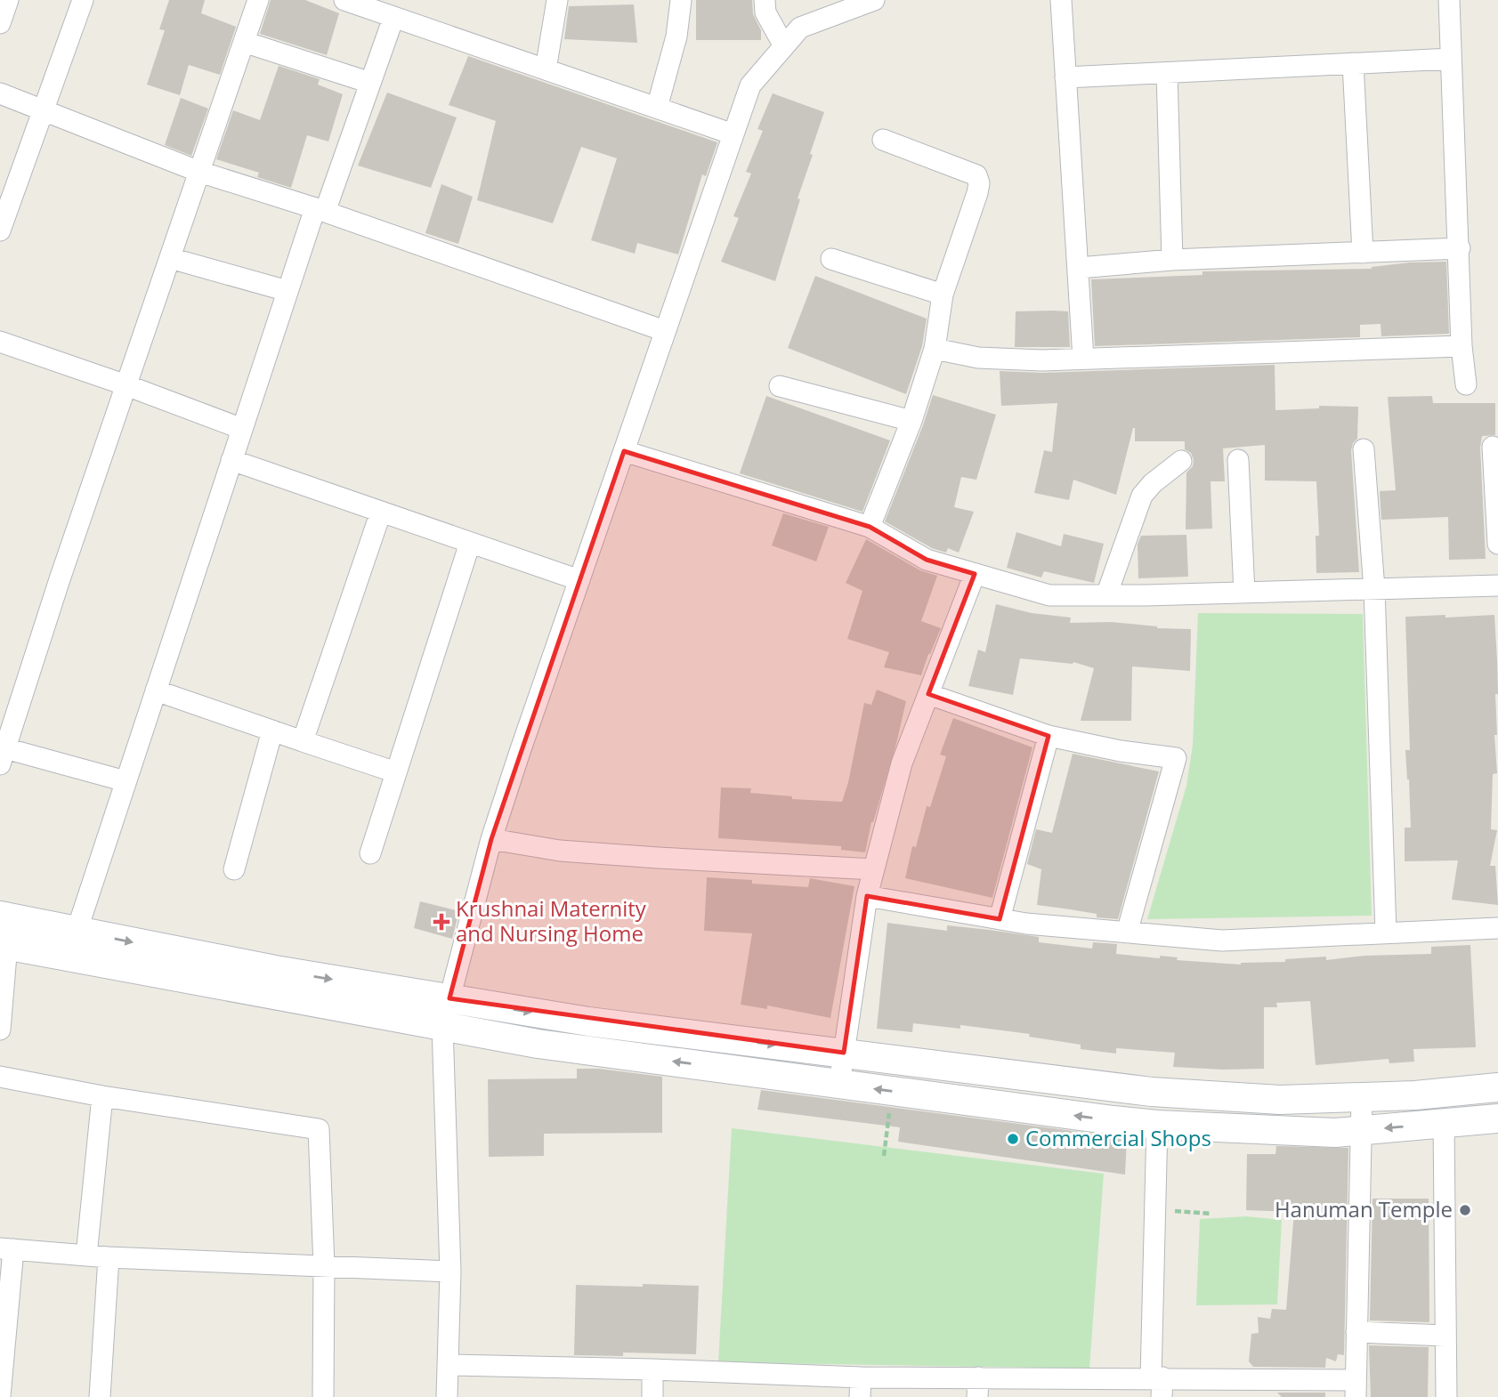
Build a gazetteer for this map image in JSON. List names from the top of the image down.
{
  "places": {
    "health": ["Krushnai Maternity and Nursing Home"],
    "other": ["Commercial Shops", "Hanuman Temple"]
  }
}
